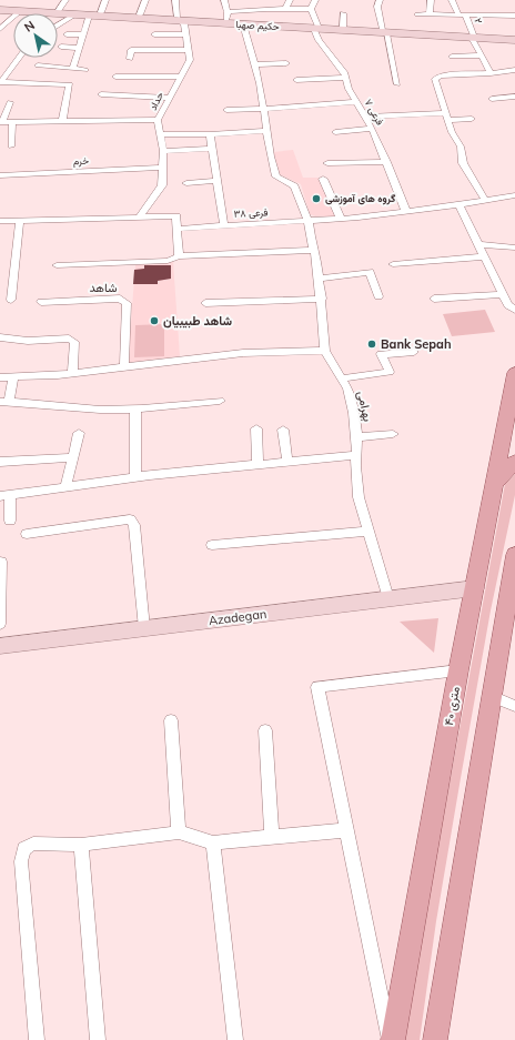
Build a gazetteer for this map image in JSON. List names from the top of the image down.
{
  "streets": {
    "main road": ["۴۰ متری"],
    "street": [
      "۲",
      "حکیم صهبا",
      "حداد",
      "فرعی ۷",
      "خرم",
      "فرعی ۳۸",
      "شاهد",
      "بهرامی",
      "Azadegan"
    ]
  },
  "crossings": [
    ["۲", "حکیم صهبا"],
    ["حکیم صهبا", "حداد"],
    ["حکیم صهبا", "فرعی ۷"],
    ["حکیم صهبا", "بهرامی"],
    ["حداد", "خرم"],
    ["فرعی ۷", "فرعی ۳۸"],
    ["فرعی ۳۸", "بهرامی"],
    ["بهرامی", "Azadegan"],
    ["Azadegan", "۴۰ متری"]
  ],
  "places": ["گروه های آموزشی", "شاهد طبیبیان", "Bank Sepah"],
  "north": "top left"
}
